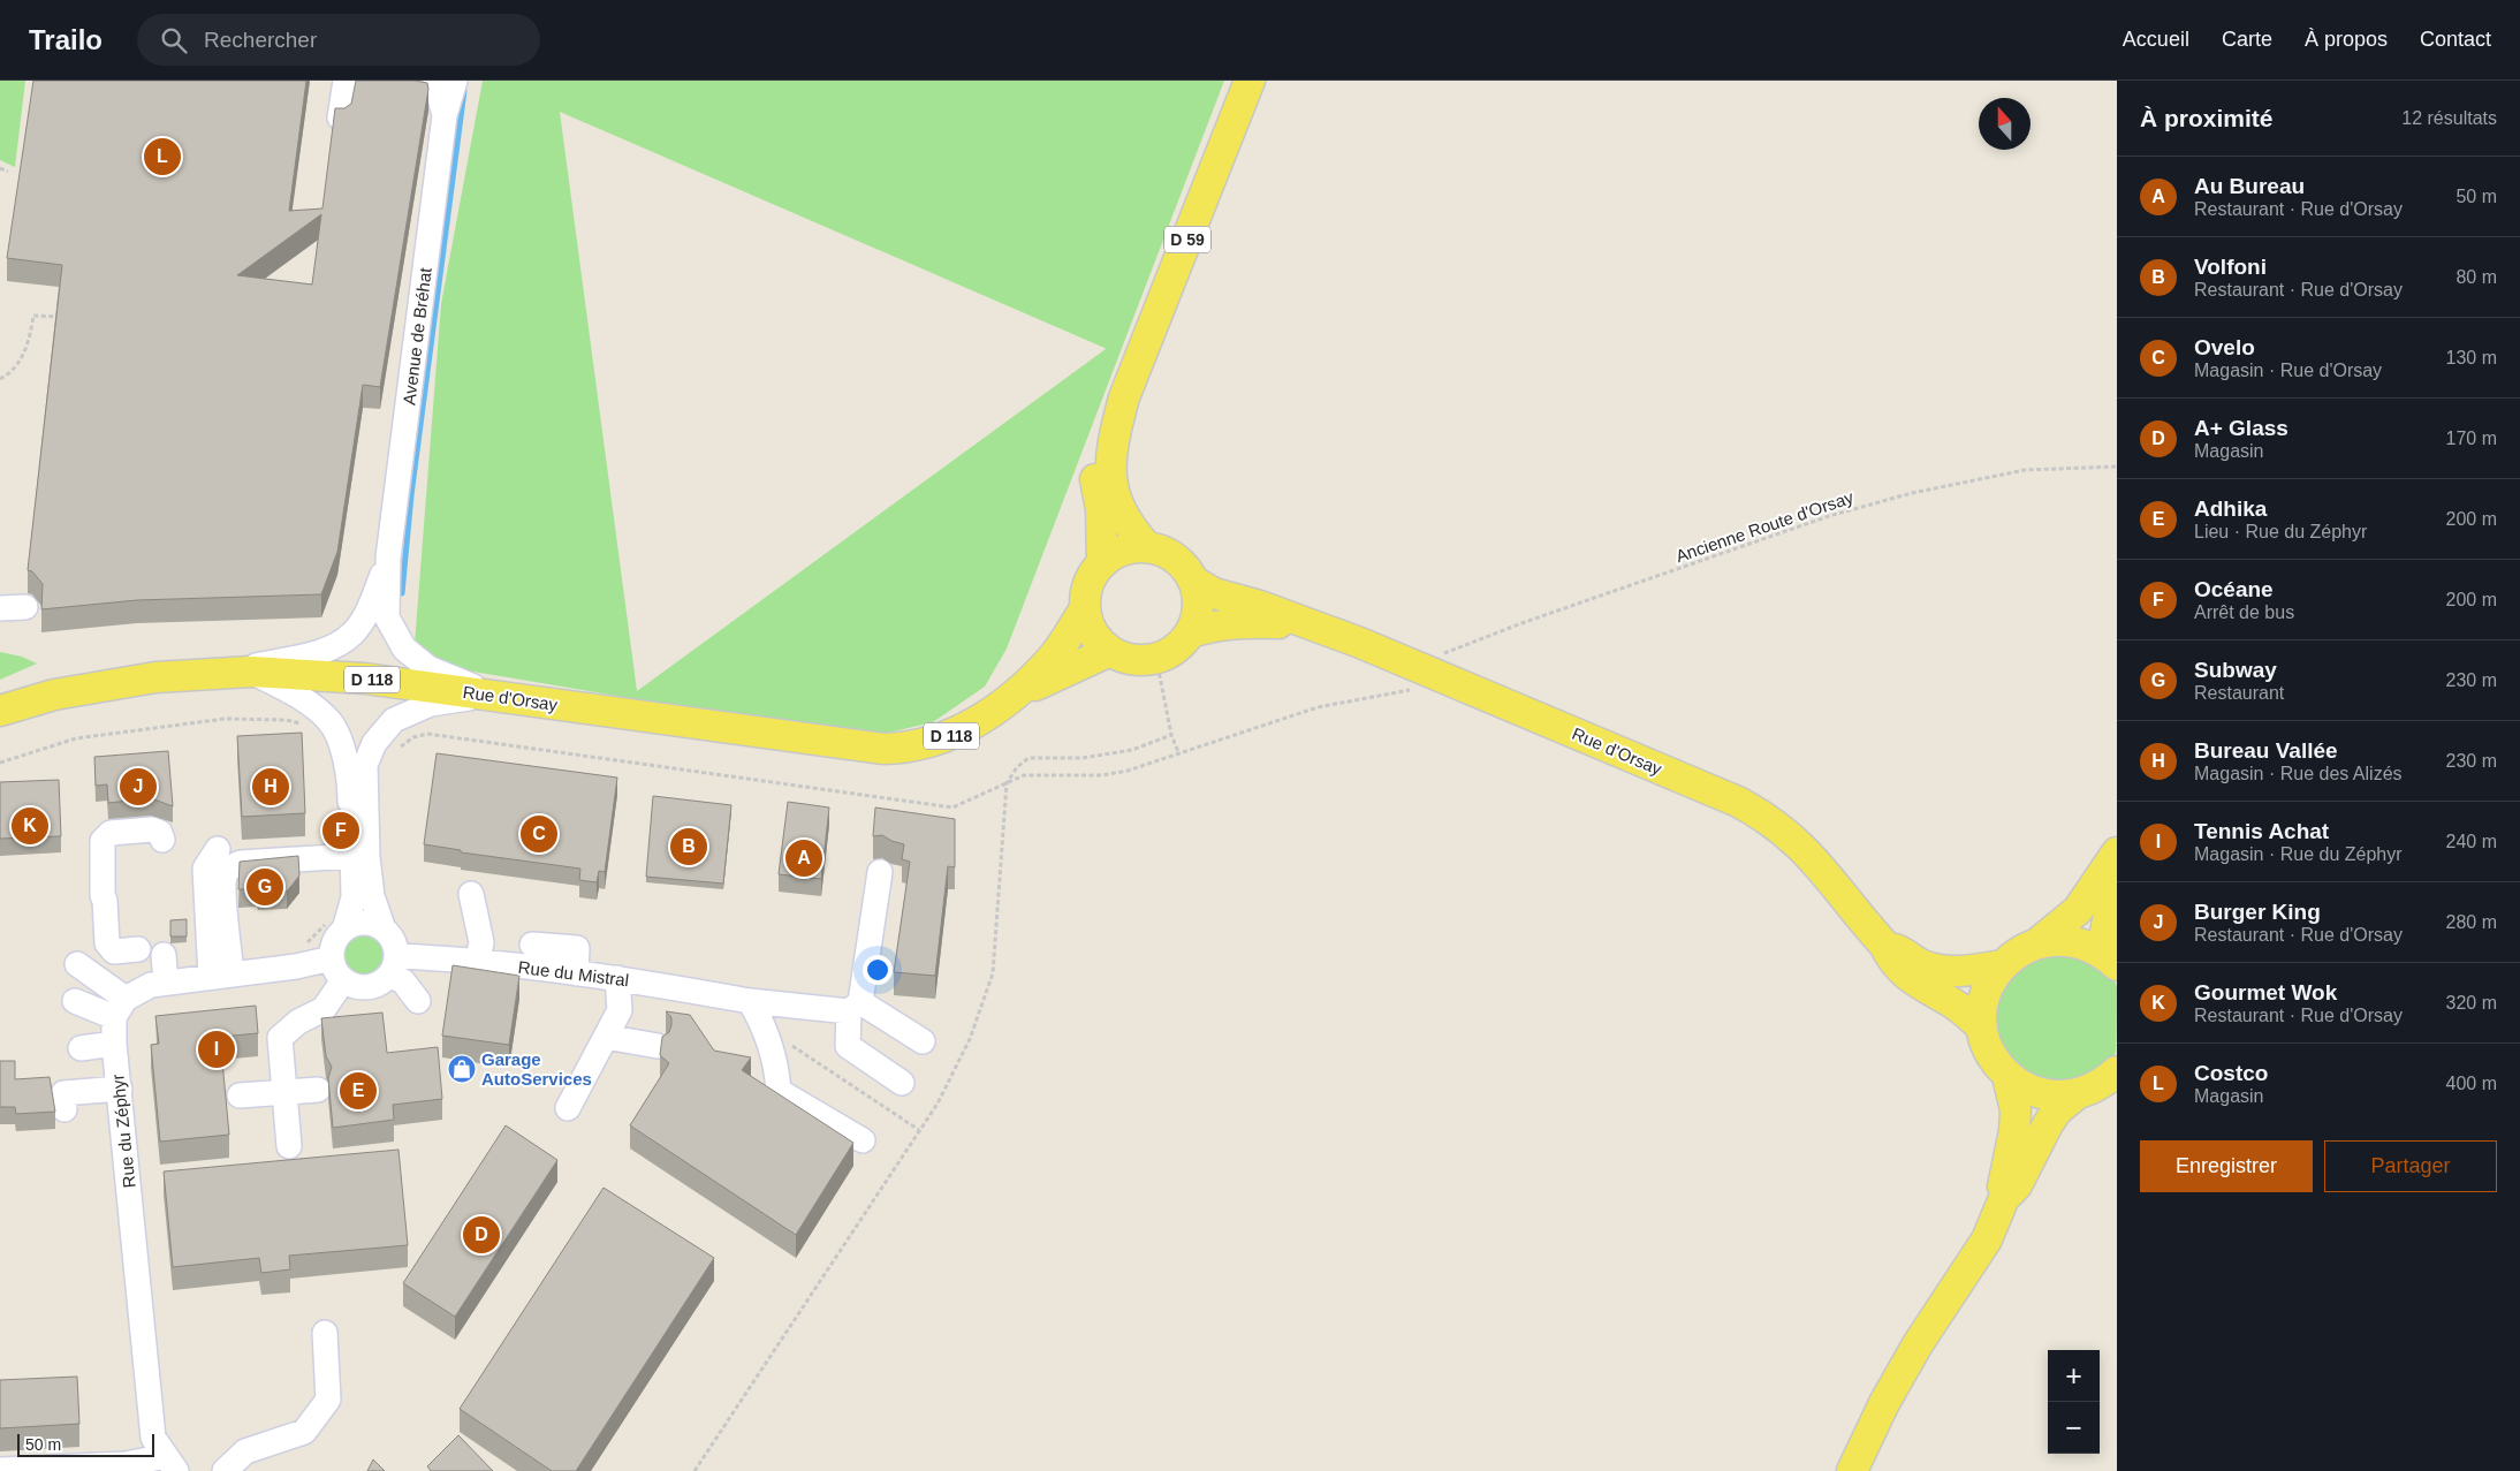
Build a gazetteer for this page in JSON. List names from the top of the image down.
{
  "streets": {
    "main road": ["D 59", "D 118", "Rue d'Orsay"],
    "street": ["Avenue de Bréhat", "Rue du Mistral", "Rue du Zéphyr"],
    "path": ["Ancienne Route d'Orsay"]
  },
  "crossings": [
    ["D 59", "Rue d'Orsay"],
    ["Avenue de Bréhat", "Rue d'Orsay"]
  ],
  "places": {
    "shop": ["Garage AutoServices"]
  },
  "scale_bar": "50 m",
  "north": "top",
  "page": {
    "header": "Trailo",
    "search": "Rechercher",
    "nav": [
      "Accueil",
      "Carte",
      "À propos",
      "Contact"
    ],
    "heading": ["À proximité", "12 résultats"],
    "pins": [
      "L",
      "H",
      "J",
      "K",
      "F",
      "C",
      "B",
      "A",
      "G",
      "I",
      "E",
      "D"
    ],
    "list": [
      {
        "mark": "A",
        "name": "Au Bureau",
        "note": "Restaurant · Rue d'Orsay",
        "value": "50 m"
      },
      {
        "mark": "B",
        "name": "Volfoni",
        "note": "Restaurant · Rue d'Orsay",
        "value": "80 m"
      },
      {
        "mark": "C",
        "name": "Ovelo",
        "note": "Magasin · Rue d'Orsay",
        "value": "130 m"
      },
      {
        "mark": "D",
        "name": "A+ Glass",
        "note": "Magasin",
        "value": "170 m"
      },
      {
        "mark": "E",
        "name": "Adhika",
        "note": "Lieu · Rue du Zéphyr",
        "value": "200 m"
      },
      {
        "mark": "F",
        "name": "Océane",
        "note": "Arrêt de bus",
        "value": "200 m"
      },
      {
        "mark": "G",
        "name": "Subway",
        "note": "Restaurant",
        "value": "230 m"
      },
      {
        "mark": "H",
        "name": "Bureau Vallée",
        "note": "Magasin · Rue des Alizés",
        "value": "230 m"
      },
      {
        "mark": "I",
        "name": "Tennis Achat",
        "note": "Magasin · Rue du Zéphyr",
        "value": "240 m"
      },
      {
        "mark": "J",
        "name": "Burger King",
        "note": "Restaurant · Rue d'Orsay",
        "value": "280 m"
      },
      {
        "mark": "K",
        "name": "Gourmet Wok",
        "note": "Restaurant · Rue d'Orsay",
        "value": "320 m"
      },
      {
        "mark": "L",
        "name": "Costco",
        "note": "Magasin",
        "value": "400 m"
      }
    ],
    "buttons": ["Enregistrer", "Partager"],
    "map_buttons": ["+", "−"],
    "scale": "50 m"
  }
}
